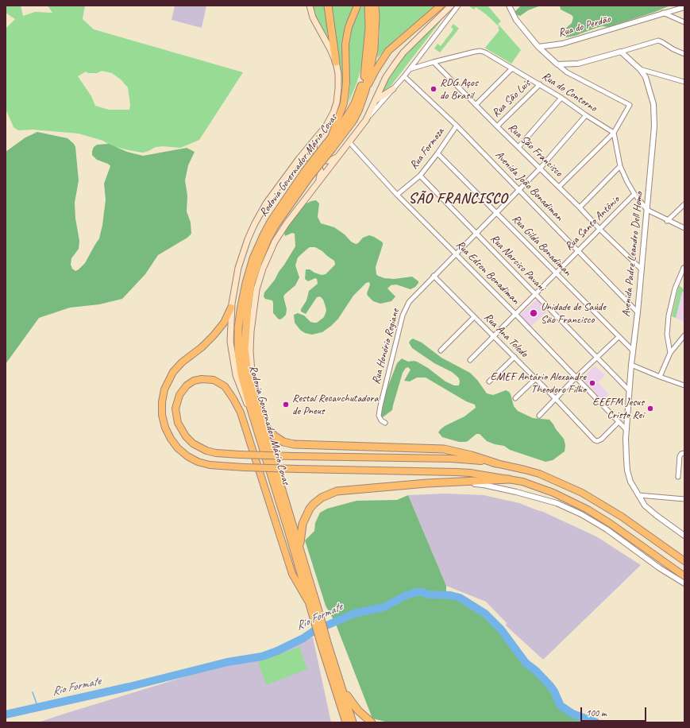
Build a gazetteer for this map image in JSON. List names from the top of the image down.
{
  "streets": {
    "highway": ["Rodovia Governador Mário Covas"],
    "street": [
      "Rua do Perdão",
      "Rua do Contorno",
      "Rua São Luís",
      "Rua Formoza",
      "Rua São Francisco",
      "Avenida João Bonadiman",
      "Rua Santo Antônio",
      "Rua Gilda Bonadiman",
      "Avenida Padre Leandro Dell Homo",
      "Rua Narciso Pavani",
      "Rua Edson Bonadiman",
      "Rua Ana Toledo",
      "Rua Honório Regiane"
    ]
  },
  "crossings": [
    ["Rua do Contorno", "Rua São Luís"],
    ["Rua do Contorno", "Rua São Francisco"],
    ["Rua do Contorno", "Rua Honório Regiane"],
    ["Rua São Luís", "Rua São Francisco"],
    ["Rua Formoza", "Avenida João Bonadiman"],
    ["Rua Formoza", "Rua Gilda Bonadiman"],
    ["Rua Formoza", "Rua Narciso Pavani"],
    ["Rua Formoza", "Rua Edson Bonadiman"],
    ["Rua São Francisco", "Rua Santo Antônio"],
    ["Rua São Francisco", "Avenida Padre Leandro Dell Homo"],
    ["Rua São Francisco", "Rua Honório Regiane"],
    ["Avenida João Bonadiman", "Rua Santo Antônio"],
    ["Avenida João Bonadiman", "Avenida Padre Leandro Dell Homo"],
    ["Avenida João Bonadiman", "Rua Honório Regiane"],
    ["Rua Santo Antônio", "Rua Gilda Bonadiman"],
    ["Rua Santo Antônio", "Rua Narciso Pavani"],
    ["Rua Santo Antônio", "Rua Edson Bonadiman"],
    ["Rua Santo Antônio", "Rua Ana Toledo"],
    ["Rua Gilda Bonadiman", "Avenida Padre Leandro Dell Homo"],
    ["Rua Gilda Bonadiman", "Rua Honório Regiane"],
    ["Avenida Padre Leandro Dell Homo", "Rua Narciso Pavani"],
    ["Avenida Padre Leandro Dell Homo", "Rua Edson Bonadiman"],
    ["Rua Narciso Pavani", "Rua Honório Regiane"],
    ["Rua Edson Bonadiman", "Rua Ana Toledo"],
    ["Rua Edson Bonadiman", "Rua Honório Regiane"],
    ["Rua Ana Toledo", "Rua Honório Regiane"]
  ],
  "districts": ["SÃO FRANCISCO"],
  "water": ["Rio Formate"],
  "places": [
    "RDG Aços do Brasil",
    "Unidade de Saúde São Francisco",
    "EMEF Antário Alexandre Theodoro Filho",
    "Restal Recauchutadora de Pneus",
    "EEEFM Jesus Cristo Rei"
  ],
  "scale_bar": "100 m"
}
